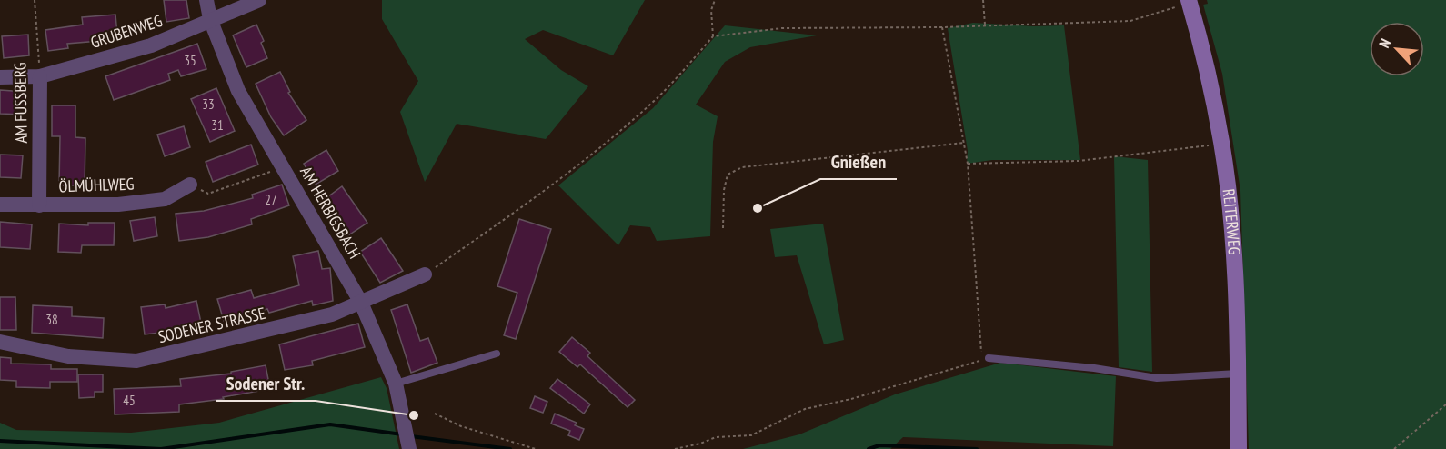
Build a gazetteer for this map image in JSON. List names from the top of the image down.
{
  "streets": {
    "street": [
      "GRUBENWEG",
      "AM FUSSBERG",
      "ÖLMÜHLWEG",
      "AM HERBIGSBACH",
      "REITERWEG",
      "SODENER STRASSE"
    ]
  },
  "crossings": [
    ["GRUBENWEG", "AM FUSSBERG"],
    ["GRUBENWEG", "AM HERBIGSBACH"],
    ["AM FUSSBERG", "ÖLMÜHLWEG"],
    ["AM HERBIGSBACH", "SODENER STRASSE"]
  ],
  "places": ["Gnießen", "Sodener Str."],
  "house_numbers": [
    "35",
    "33",
    "31",
    "27",
    "38",
    "45"
  ],
  "north": "top left"
}
